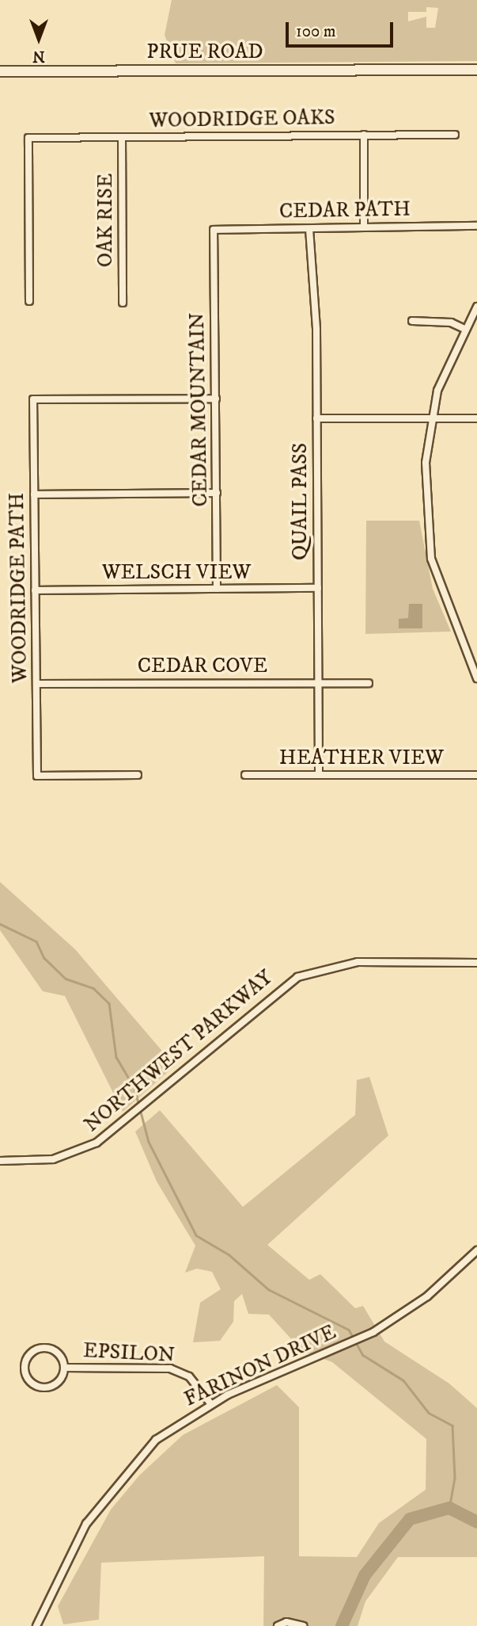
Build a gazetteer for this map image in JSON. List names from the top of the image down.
{
  "streets": {
    "main road": ["PRUE ROAD"],
    "street": [
      "WOODRIDGE OAKS",
      "CEDAR PATH",
      "OAK RISE",
      "CEDAR MOUNTAIN",
      "QUAIL PASS",
      "WELSCH VIEW",
      "WOODRIDGE PATH",
      "CEDAR COVE",
      "HEATHER VIEW",
      "NORTHWEST PARKWAY",
      "EPSILON",
      "FARINON DRIVE"
    ]
  },
  "crossings": [
    ["WOODRIDGE OAKS", "OAK RISE"],
    ["CEDAR PATH", "CEDAR MOUNTAIN"],
    ["CEDAR PATH", "QUAIL PASS"],
    ["CEDAR MOUNTAIN", "WELSCH VIEW"],
    ["CEDAR MOUNTAIN", "WOODRIDGE PATH"],
    ["QUAIL PASS", "WELSCH VIEW"],
    ["QUAIL PASS", "CEDAR COVE"],
    ["QUAIL PASS", "HEATHER VIEW"],
    ["WELSCH VIEW", "WOODRIDGE PATH"],
    ["WOODRIDGE PATH", "CEDAR COVE"],
    ["EPSILON", "FARINON DRIVE"]
  ],
  "scale_bar": "100 m",
  "north": "bottom"
}
